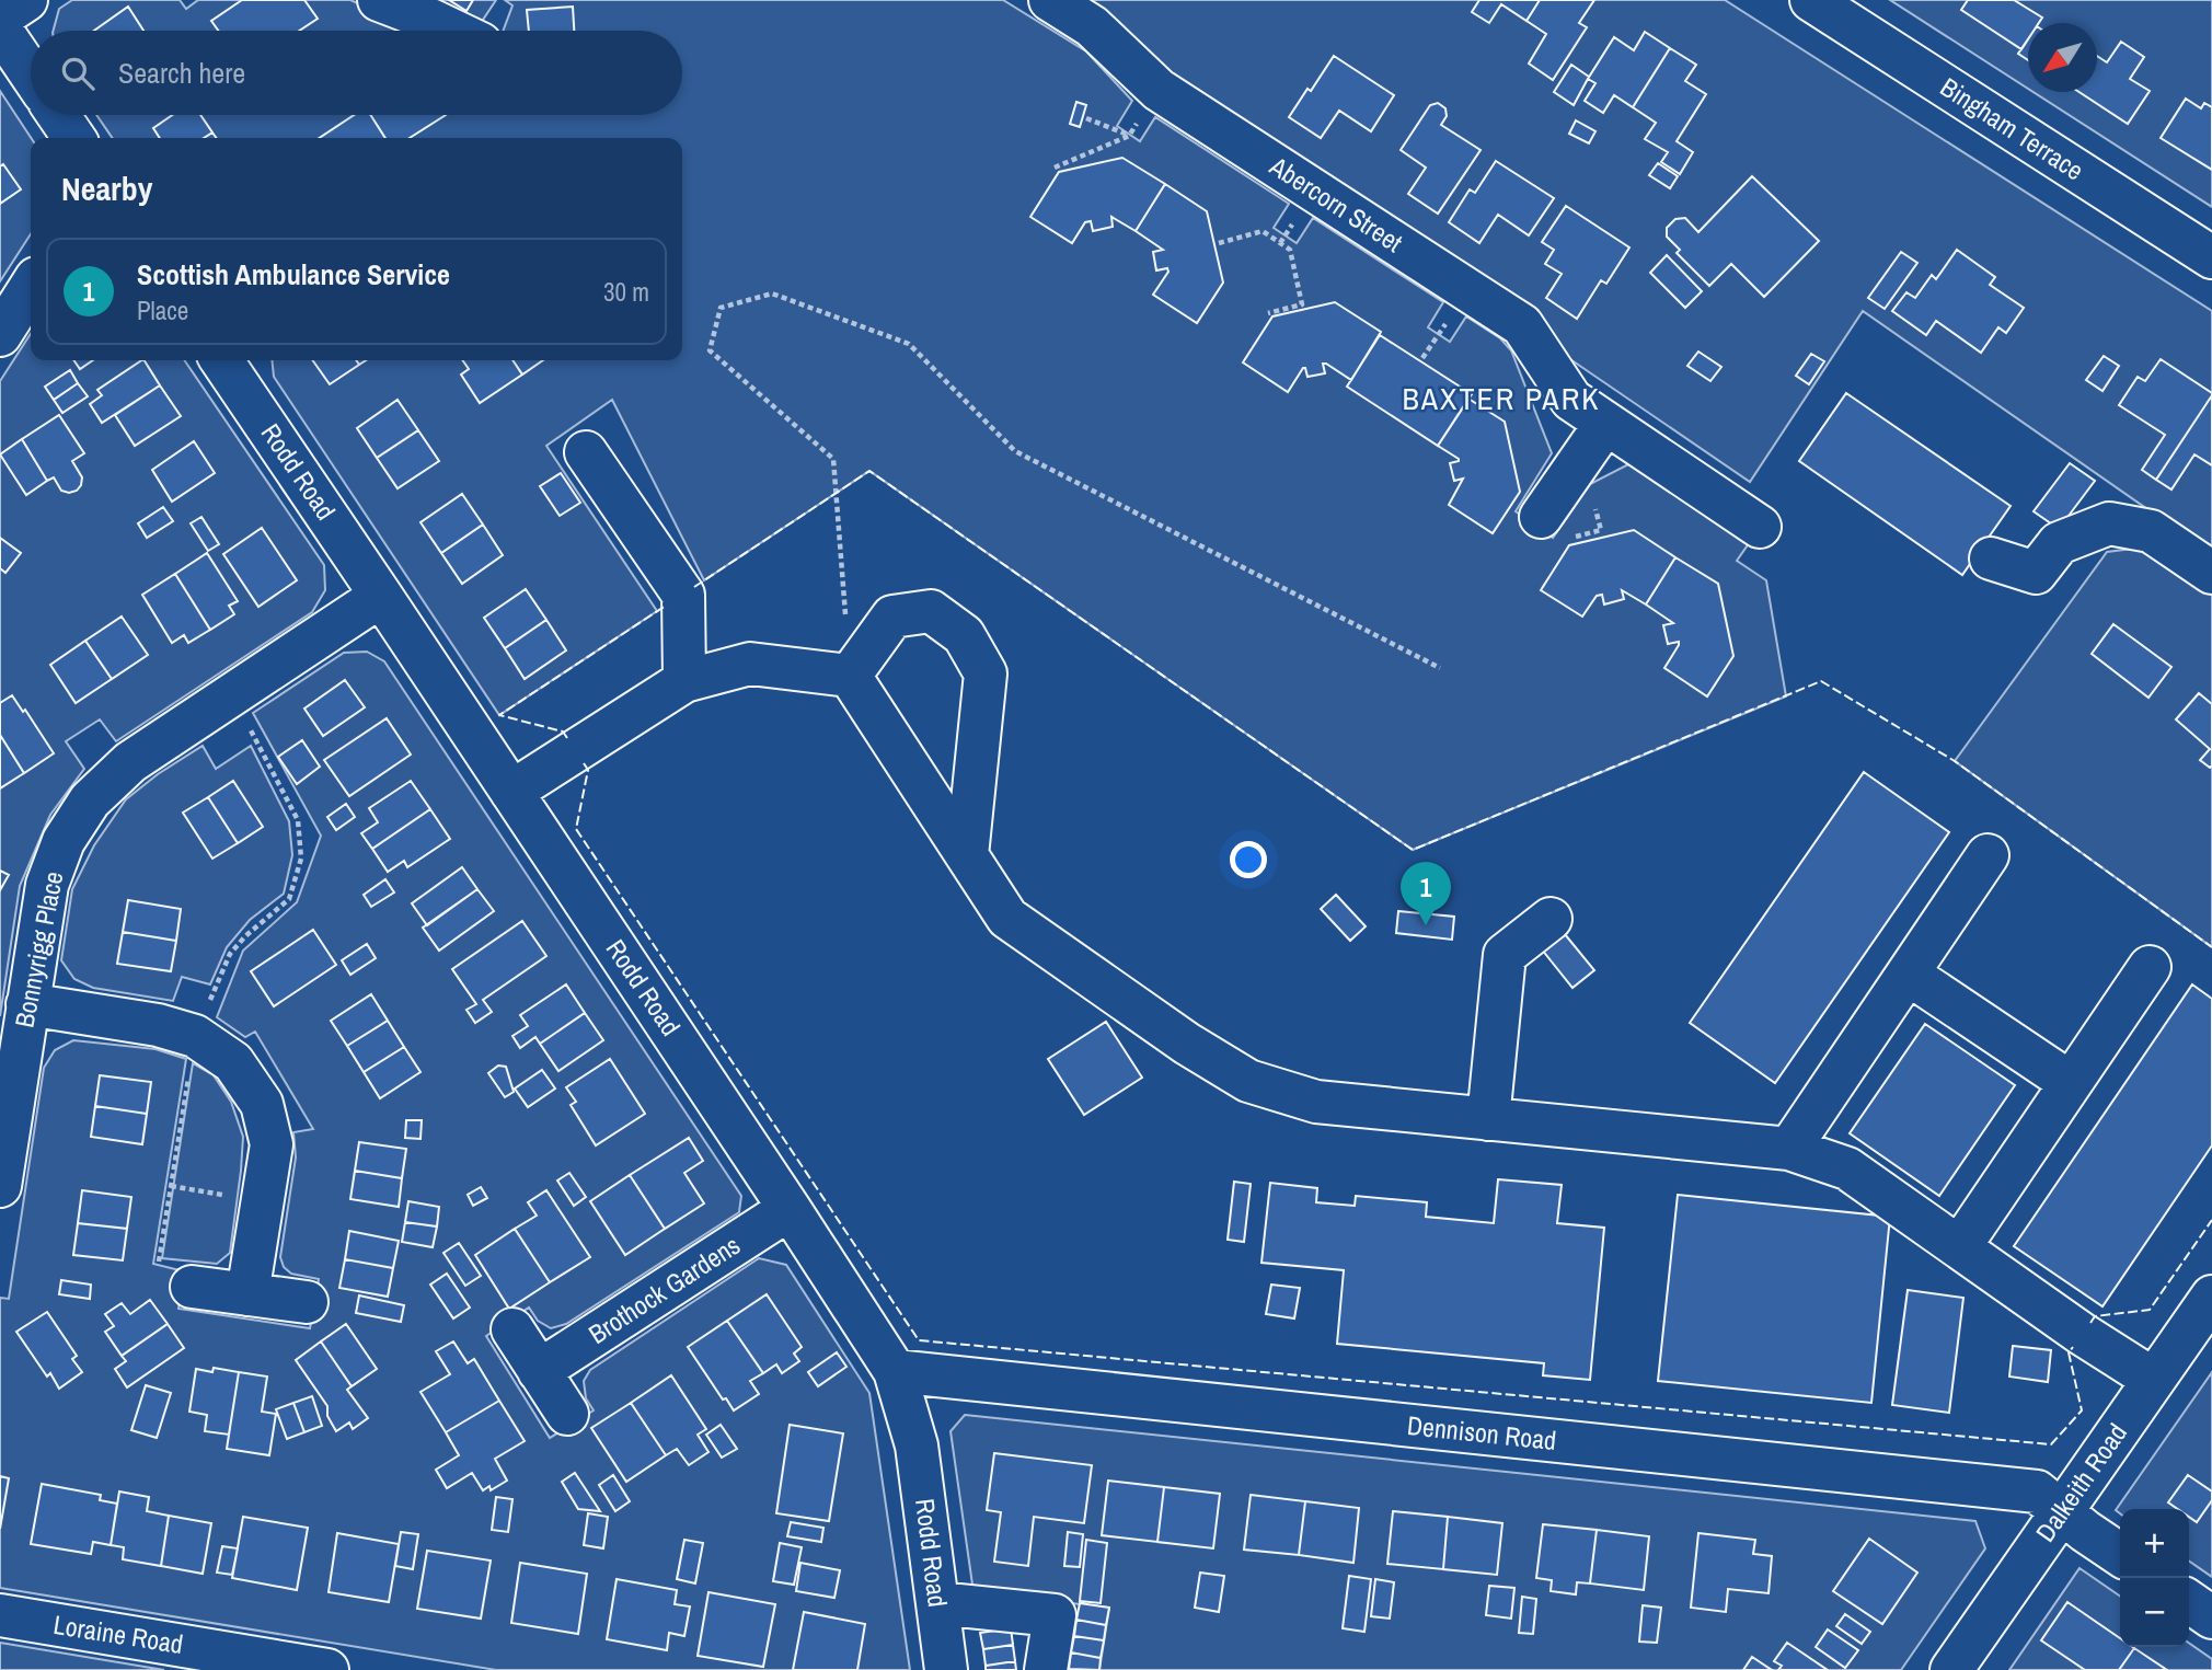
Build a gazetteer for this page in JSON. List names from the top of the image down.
{
  "streets": {
    "street": [
      "Bingham Terrace",
      "Abercorn Street",
      "Rodd Road",
      "Bonnyrigg Place",
      "Brothock Gardens",
      "Dennison Road",
      "Dalkeith Road",
      "Loraine Road"
    ]
  },
  "crossings": [
    ["Rodd Road", "Bonnyrigg Place"],
    ["Rodd Road", "Brothock Gardens"],
    ["Rodd Road", "Dennison Road"],
    ["Dennison Road", "Dalkeith Road"]
  ],
  "districts": ["BAXTER PARK"],
  "north": "bottom left",
  "page": {
    "search": "Search here",
    "heading": "Nearby",
    "list": [
      {
        "mark": "1",
        "name": "Scottish Ambulance Service",
        "note": "Place",
        "value": "30 m"
      }
    ],
    "pins": "1",
    "map_buttons": ["+", "−"]
  }
}
